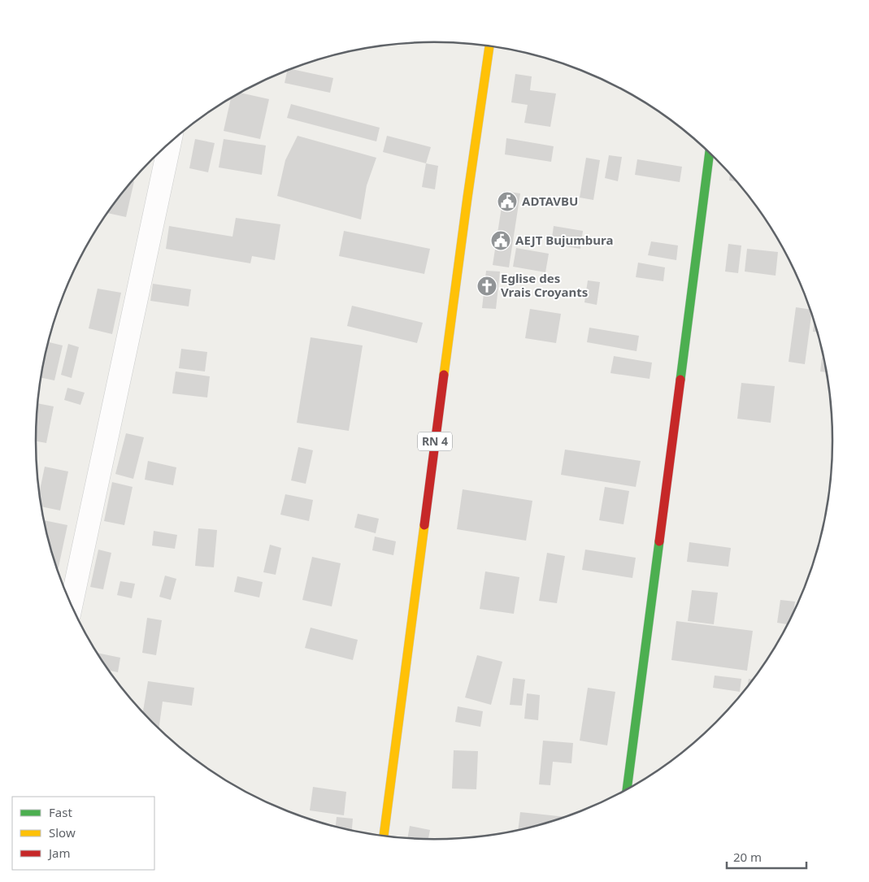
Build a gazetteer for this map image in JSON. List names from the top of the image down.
{
  "streets": {
    "main road": ["RN 4"]
  },
  "places": {
    "public building": ["ADTAVBU", "AEJT Bujumbura"],
    "church": ["Eglise des Vrais Croyants"]
  },
  "legend": ["Fast", "Slow", "Jam"],
  "scale_bar": "20 m"
}
